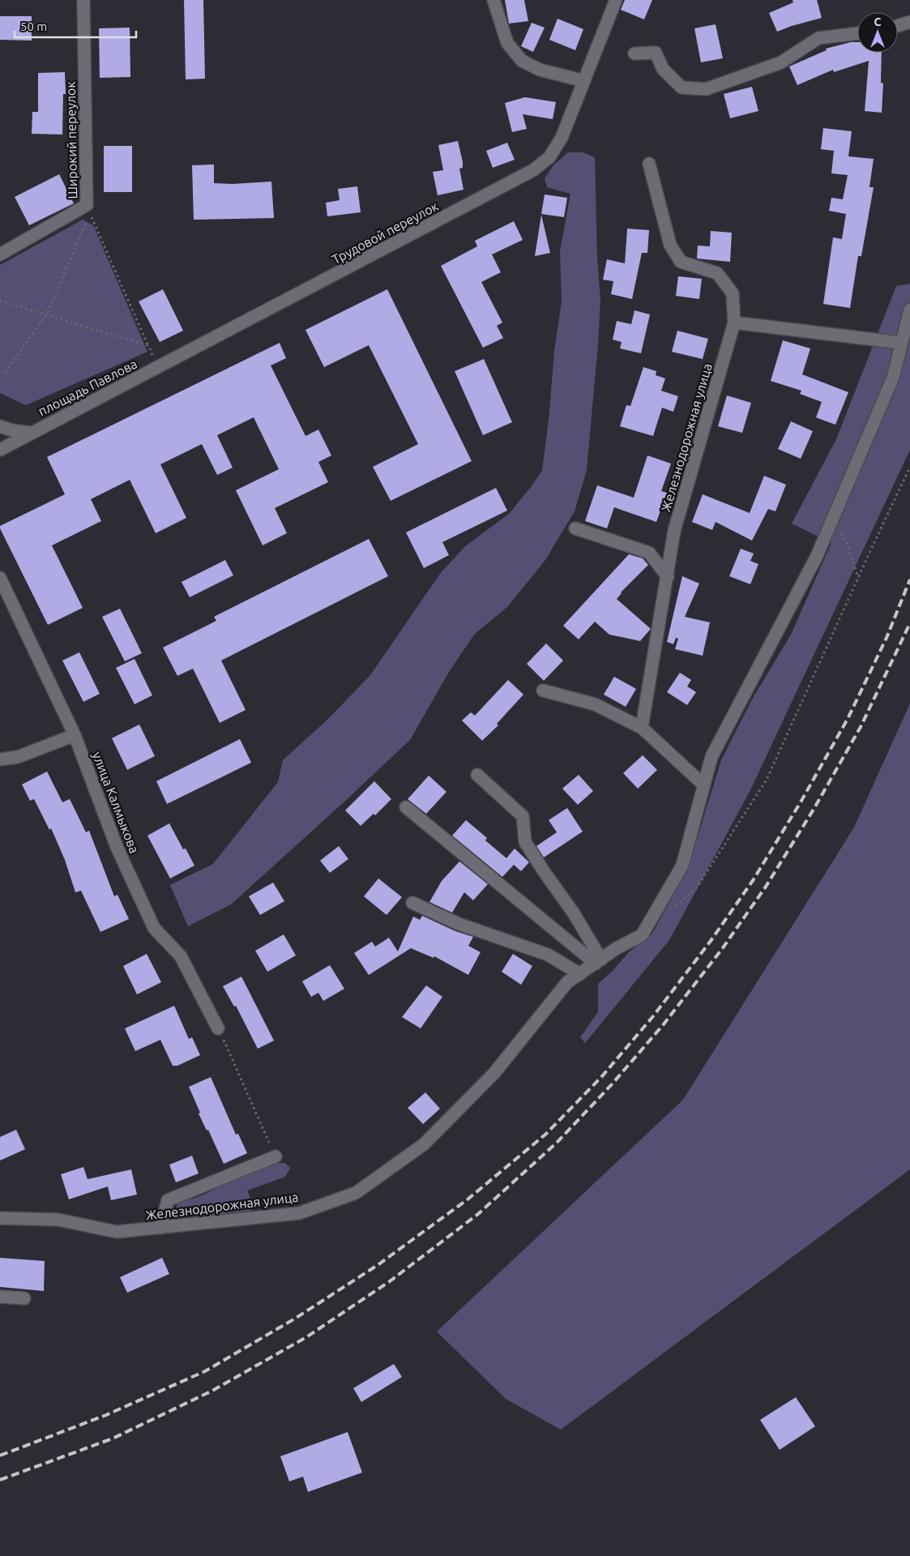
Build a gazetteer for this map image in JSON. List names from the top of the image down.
{
  "streets": {
    "street": [
      "Широкий переулок",
      "Трудовой переулок",
      "площадь Павлова",
      "Железнодорожная улица",
      "улица Калмыкова"
    ]
  },
  "crossings": [
    ["Трудовой переулок", "площадь Павлова"]
  ],
  "scale_bar": "50 m",
  "north": "top"
}
